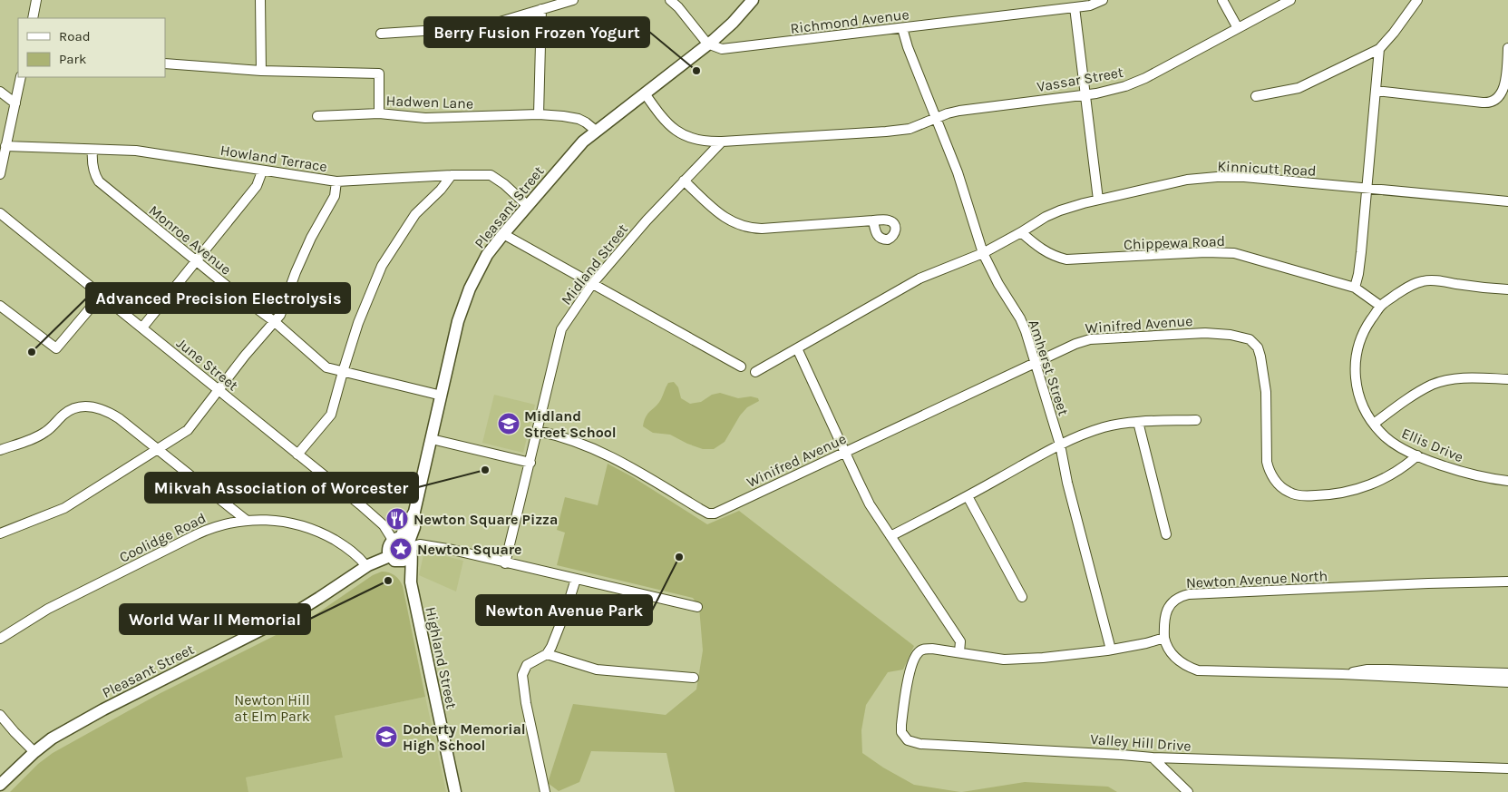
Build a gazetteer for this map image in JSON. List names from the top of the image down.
{
  "streets": {
    "main road": ["Pleasant Street", "Highland Street"],
    "street": [
      "Richmond Avenue",
      "Vassar Street",
      "Hadwen Lane",
      "Howland Terrace",
      "Kinnicutt Road",
      "Monroe Avenue",
      "Chippewa Road",
      "Midland Street",
      "Winifred Avenue",
      "June Street",
      "Amherst Street",
      "Ellis Drive",
      "Coolidge Road",
      "Newton Avenue North",
      "Valley Hill Drive"
    ]
  },
  "crossings": [
    ["Richmond Avenue", "Pleasant Street"],
    ["Richmond Avenue", "Amherst Street"],
    ["Vassar Street", "Pleasant Street"],
    ["Vassar Street", "Midland Street"],
    ["Vassar Street", "Amherst Street"],
    ["Hadwen Lane", "Pleasant Street"],
    ["Howland Terrace", "Pleasant Street"],
    ["Howland Terrace", "Monroe Avenue"],
    ["Kinnicutt Road", "Chippewa Road"],
    ["Kinnicutt Road", "Amherst Street"],
    ["Pleasant Street", "Monroe Avenue"],
    ["Pleasant Street", "June Street"],
    ["Pleasant Street", "Coolidge Road"],
    ["Pleasant Street", "Highland Street"],
    ["Chippewa Road", "Ellis Drive"],
    ["Midland Street", "Winifred Avenue"],
    ["Winifred Avenue", "Amherst Street"],
    ["Winifred Avenue", "Ellis Drive"],
    ["June Street", "Highland Street"]
  ],
  "parks": ["Newton Hill at Elm Park"],
  "places": {
    "other": [
      "Berry Fusion Frozen Yogurt",
      "Advanced Precision Electrolysis",
      "Mikvah Association of Worcester",
      "Newton Avenue Park",
      "World War II Memorial"
    ],
    "school or university": ["Midland Street School", "Doherty Memorial High School"],
    "restaurant": ["Newton Square Pizza"],
    "place": ["Newton Square"]
  },
  "legend": ["Road", "Park"]
}
